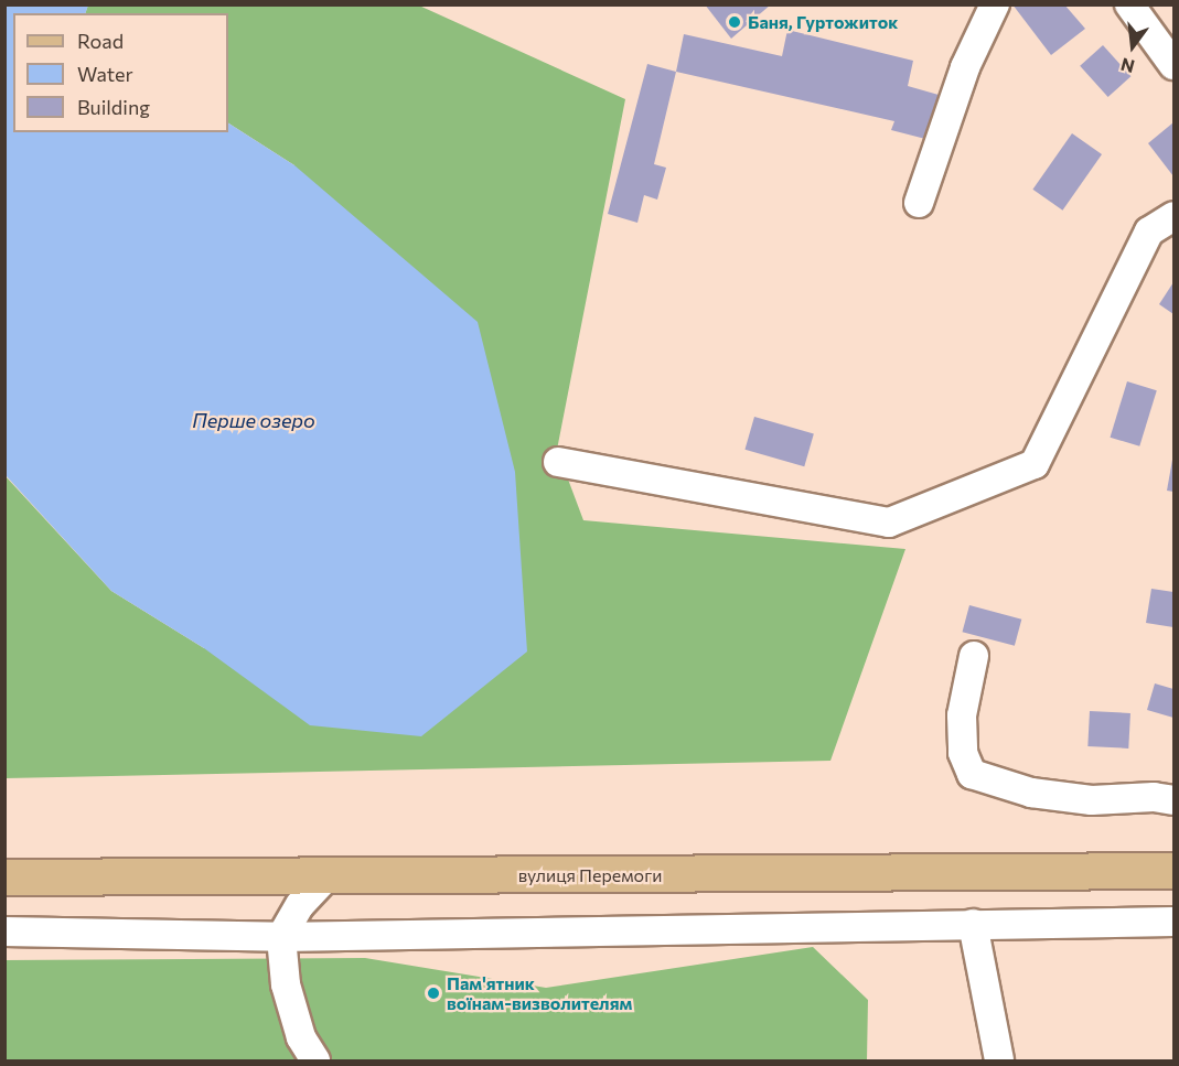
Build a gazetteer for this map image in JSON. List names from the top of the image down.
{
  "streets": {
    "main road": ["вулиця Перемоги"]
  },
  "water": ["Перше озеро"],
  "places": ["Баня, Гуртожиток", "Пам'ятник воїнам-визволителям"],
  "legend": ["Road", "Water", "Building"],
  "north": "bottom"
}
